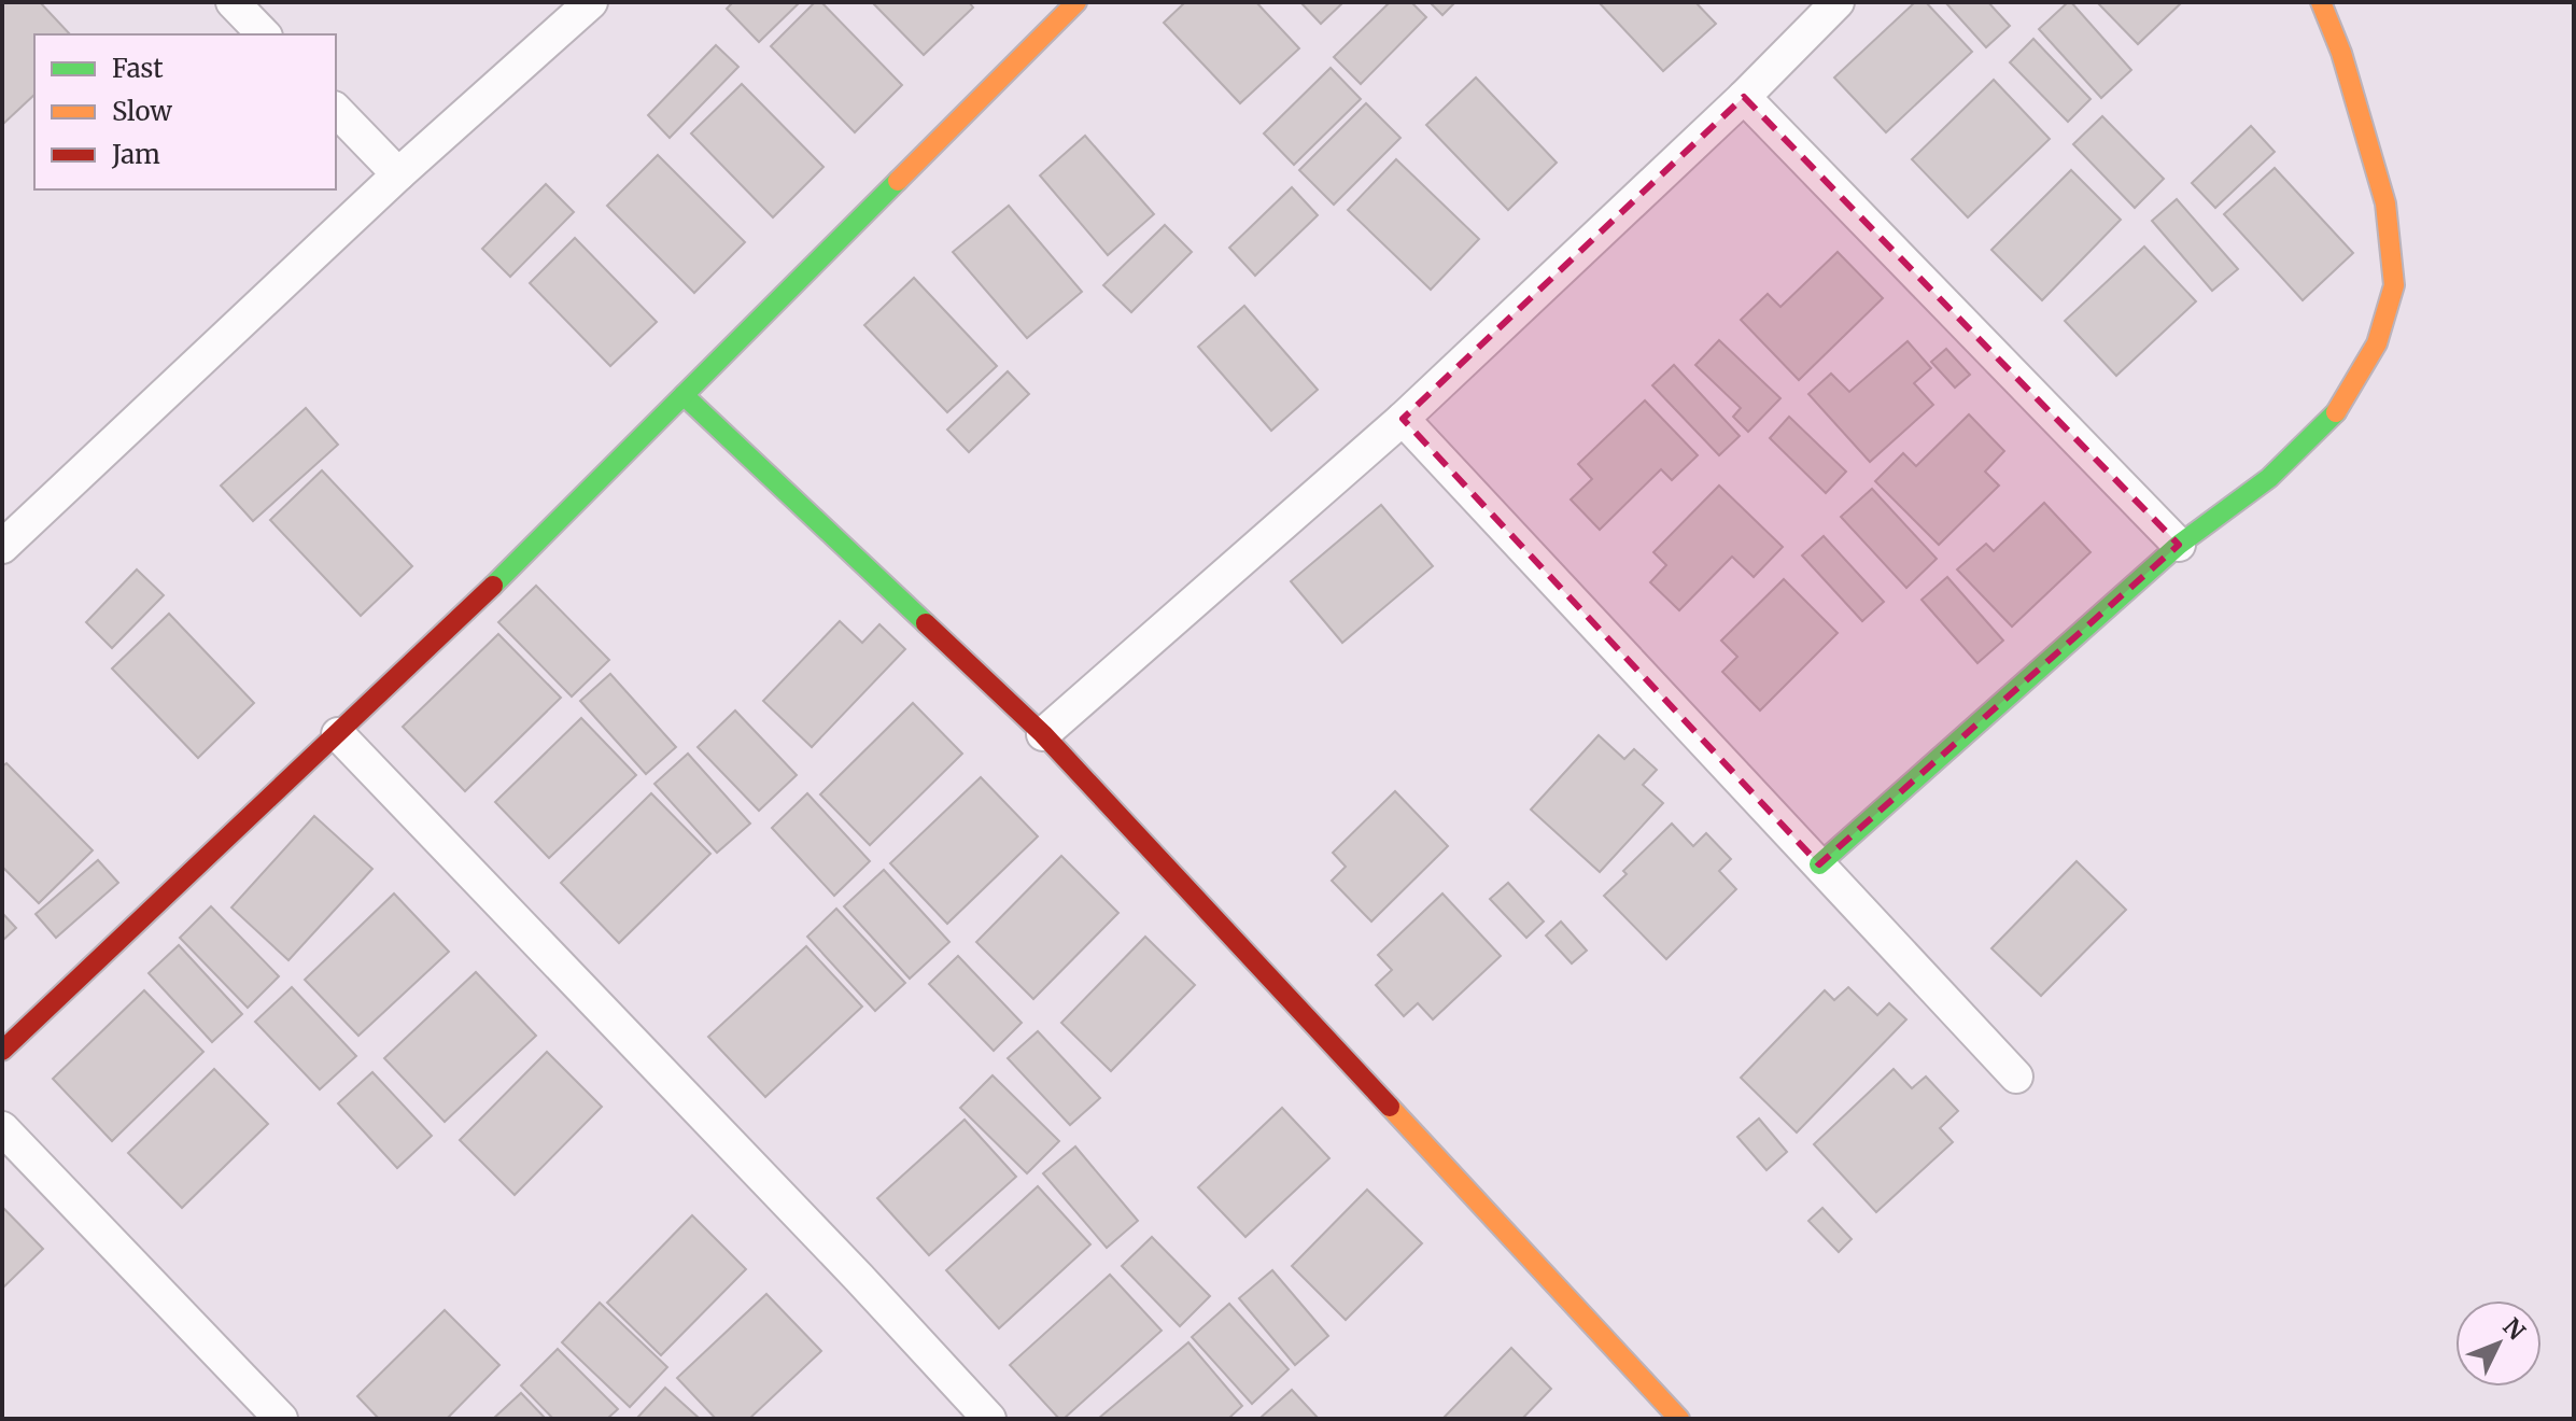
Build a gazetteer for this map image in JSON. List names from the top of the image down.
{
  "legend": ["Fast", "Slow", "Jam"],
  "north": "top right"
}
